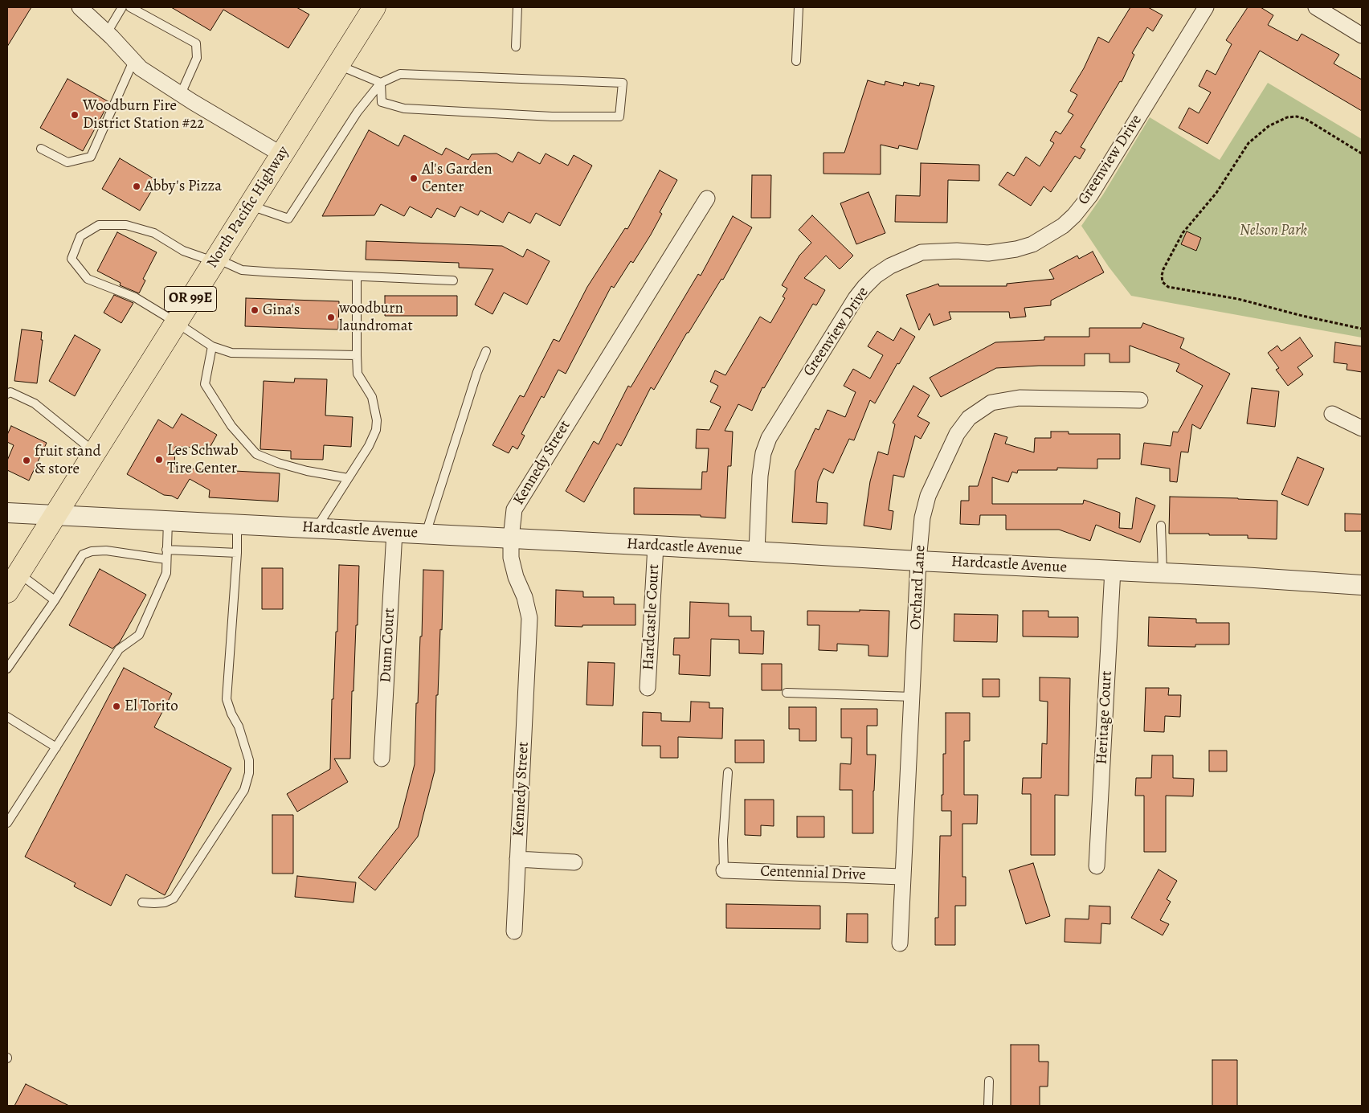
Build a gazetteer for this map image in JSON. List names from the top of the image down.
{
  "streets": {
    "main road": ["North Pacific Highway", "OR 99E"],
    "street": [
      "Greenview Drive",
      "Kennedy Street",
      "Hardcastle Avenue",
      "Orchard Lane",
      "Hardcastle Court",
      "Dunn Court",
      "Heritage Court",
      "Centennial Drive"
    ]
  },
  "crossings": [
    ["Greenview Drive", "Hardcastle Avenue"],
    ["North Pacific Highway", "Hardcastle Avenue"],
    ["Kennedy Street", "Hardcastle Avenue"],
    ["Hardcastle Avenue", "Orchard Lane"],
    ["Hardcastle Avenue", "Hardcastle Court"],
    ["Hardcastle Avenue", "Dunn Court"],
    ["Hardcastle Avenue", "Heritage Court"],
    ["Orchard Lane", "Centennial Drive"]
  ],
  "parks": ["Nelson Park"],
  "places": [
    "Woodburn Fire District Station #22",
    "Al's Garden Center",
    "Abby's Pizza",
    "Gina's",
    "woodburn laundromat",
    "Les Schwab Tire Center",
    "fruit stand & store",
    "El Torito"
  ]
}
